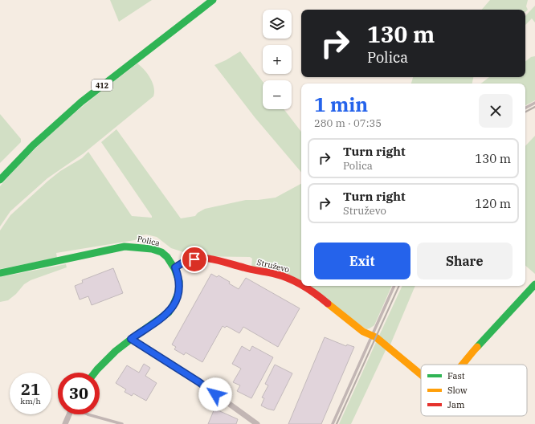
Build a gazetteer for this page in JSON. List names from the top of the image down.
{
  "streets": {
    "street": ["412", "Polica", "Struževo"]
  },
  "crossings": [
    ["Polica", "Struževo"]
  ],
  "legend": ["Fast", "Slow", "Jam"],
  "page": {
    "map_buttons": ["+", "−"],
    "turn": ["130 m", "Polica"],
    "heading": ["1 min", "280 m · 07:35"],
    "list": [
      {
        "name": "Turn right",
        "note": "Polica",
        "value": "130 m"
      },
      {
        "name": "Turn right",
        "note": "Struževo",
        "value": "120 m"
      }
    ],
    "buttons": ["Exit", "Share"],
    "speed": "21 km/h",
    "limit": "30"
  }
}
